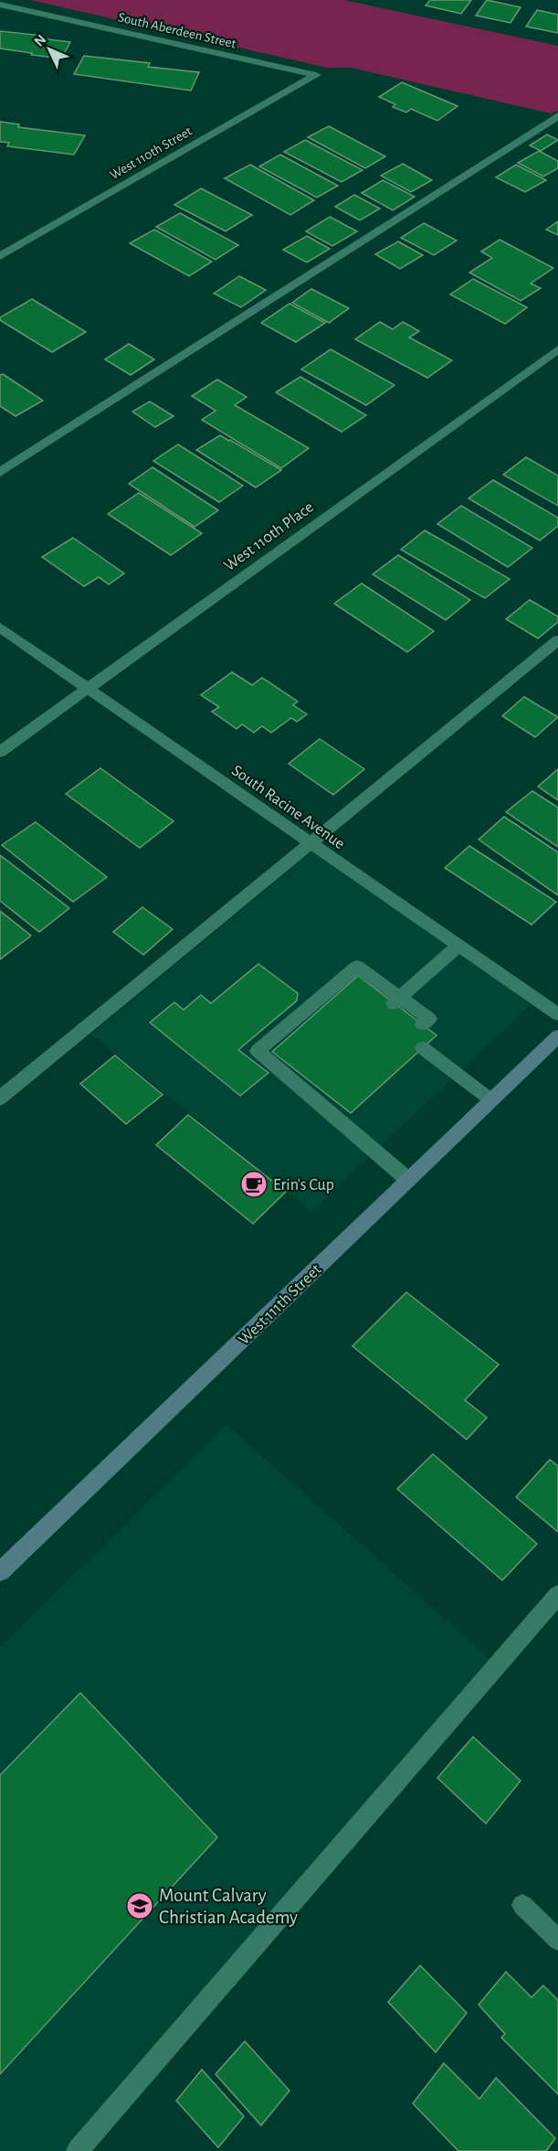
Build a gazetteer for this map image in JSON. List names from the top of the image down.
{
  "streets": {
    "main road": ["West 111th Street"],
    "street": [
      "South Aberdeen Street",
      "West 110th Street",
      "West 110th Place",
      "South Racine Avenue"
    ]
  },
  "crossings": [
    ["South Aberdeen Street", "West 110th Street"],
    ["West 110th Place", "South Racine Avenue"]
  ],
  "places": {
    "cafe": ["Erin's Cup"],
    "school or university": ["Mount Calvary Christian Academy"]
  },
  "north": "top left"
}
